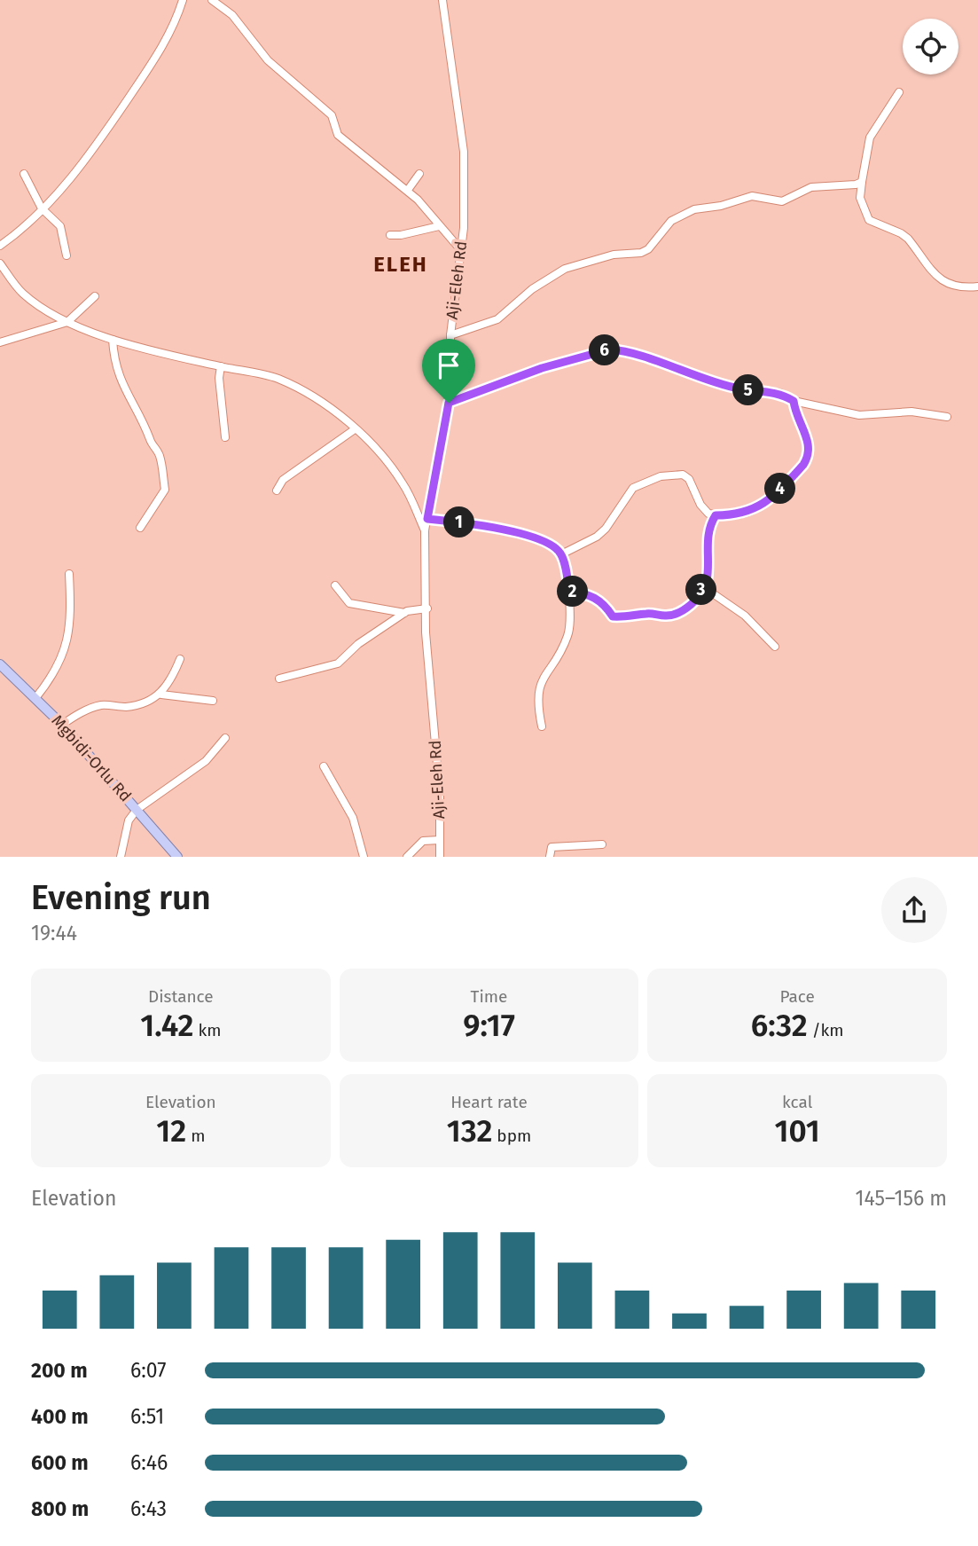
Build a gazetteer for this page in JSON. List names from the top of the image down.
{
  "streets": {
    "main road": ["Mgbidi-Orlu Rd"],
    "street": ["Aji-Eleh Rd"]
  },
  "districts": ["ELEH"],
  "page": {
    "pins": [
      "6",
      "5",
      "4",
      "1",
      "3",
      "2"
    ],
    "heading": ["Evening run", "19:44"],
    "stats": [
      ["Distance", "1.42 km"],
      ["Time", "9:17"],
      ["Pace", "6:32 /km"],
      ["Elevation", "12 m"],
      ["Heart rate", "132 bpm"],
      ["kcal", "101"]
    ],
    "chart": ["Elevation", "145–156 m"],
    "list": [
      {
        "name": "200 m",
        "note": "6:07"
      },
      {
        "name": "400 m",
        "note": "6:51"
      },
      {
        "name": "600 m",
        "note": "6:46"
      },
      {
        "name": "800 m",
        "note": "6:43"
      }
    ]
  }
}
